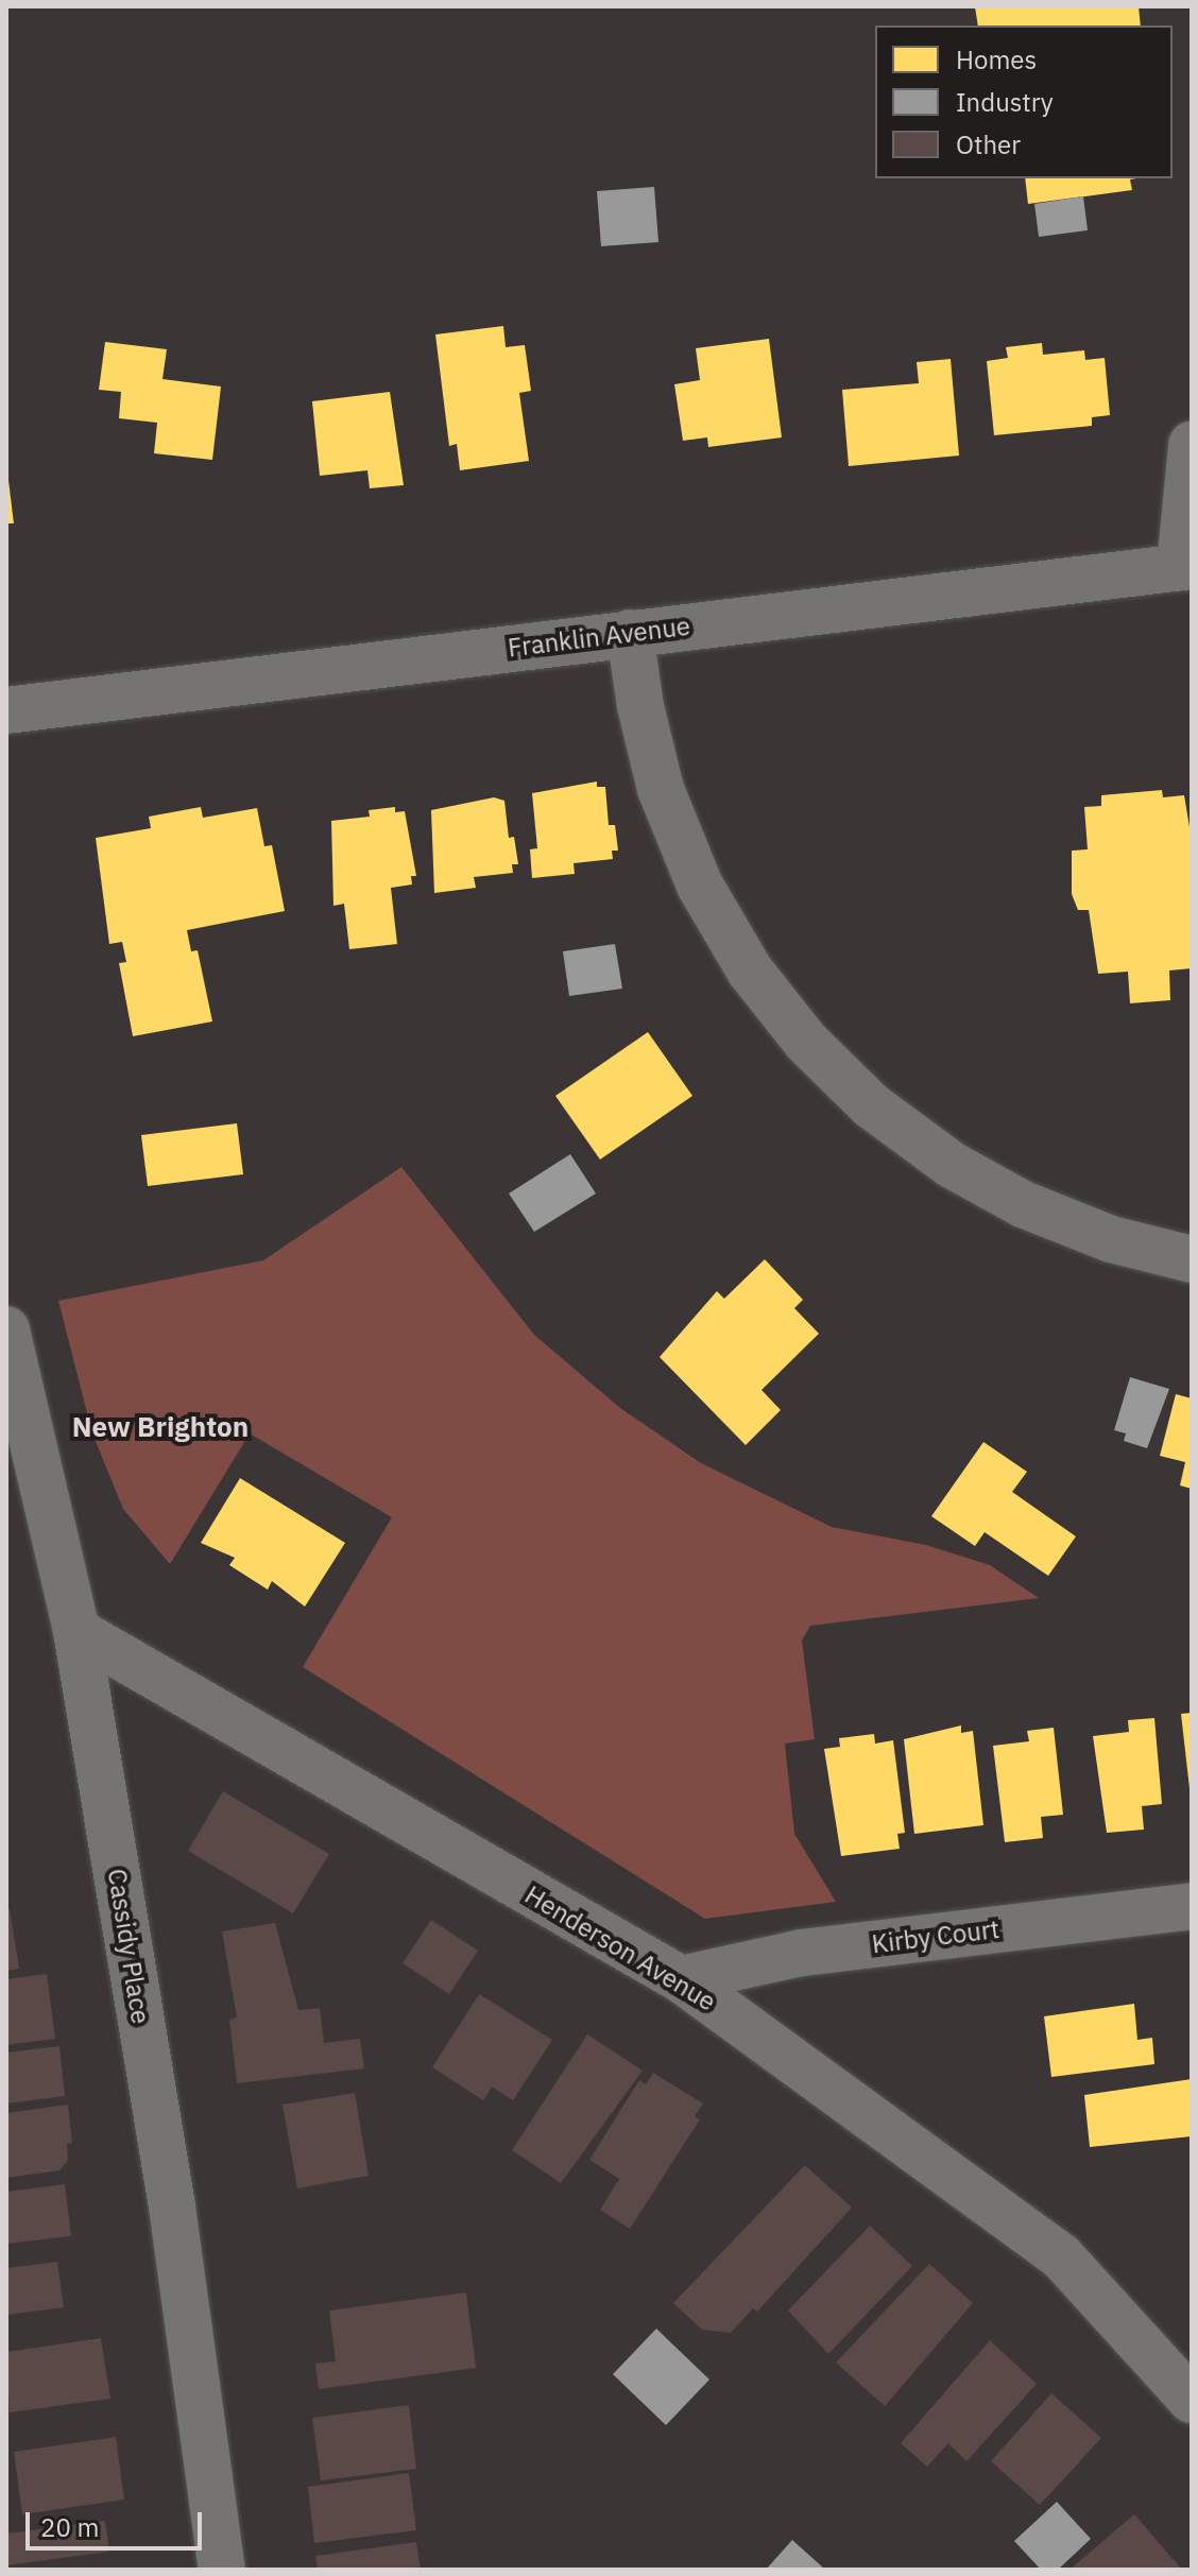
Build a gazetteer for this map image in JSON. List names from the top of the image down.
{
  "streets": {
    "street": [
      "Franklin Avenue",
      "Kirby Court",
      "Cassidy Place",
      "Henderson Avenue"
    ]
  },
  "crossings": [
    ["Kirby Court", "Henderson Avenue"],
    ["Cassidy Place", "Henderson Avenue"]
  ],
  "districts": ["New Brighton"],
  "legend": ["Homes", "Industry", "Other"],
  "scale_bar": "20 m"
}
